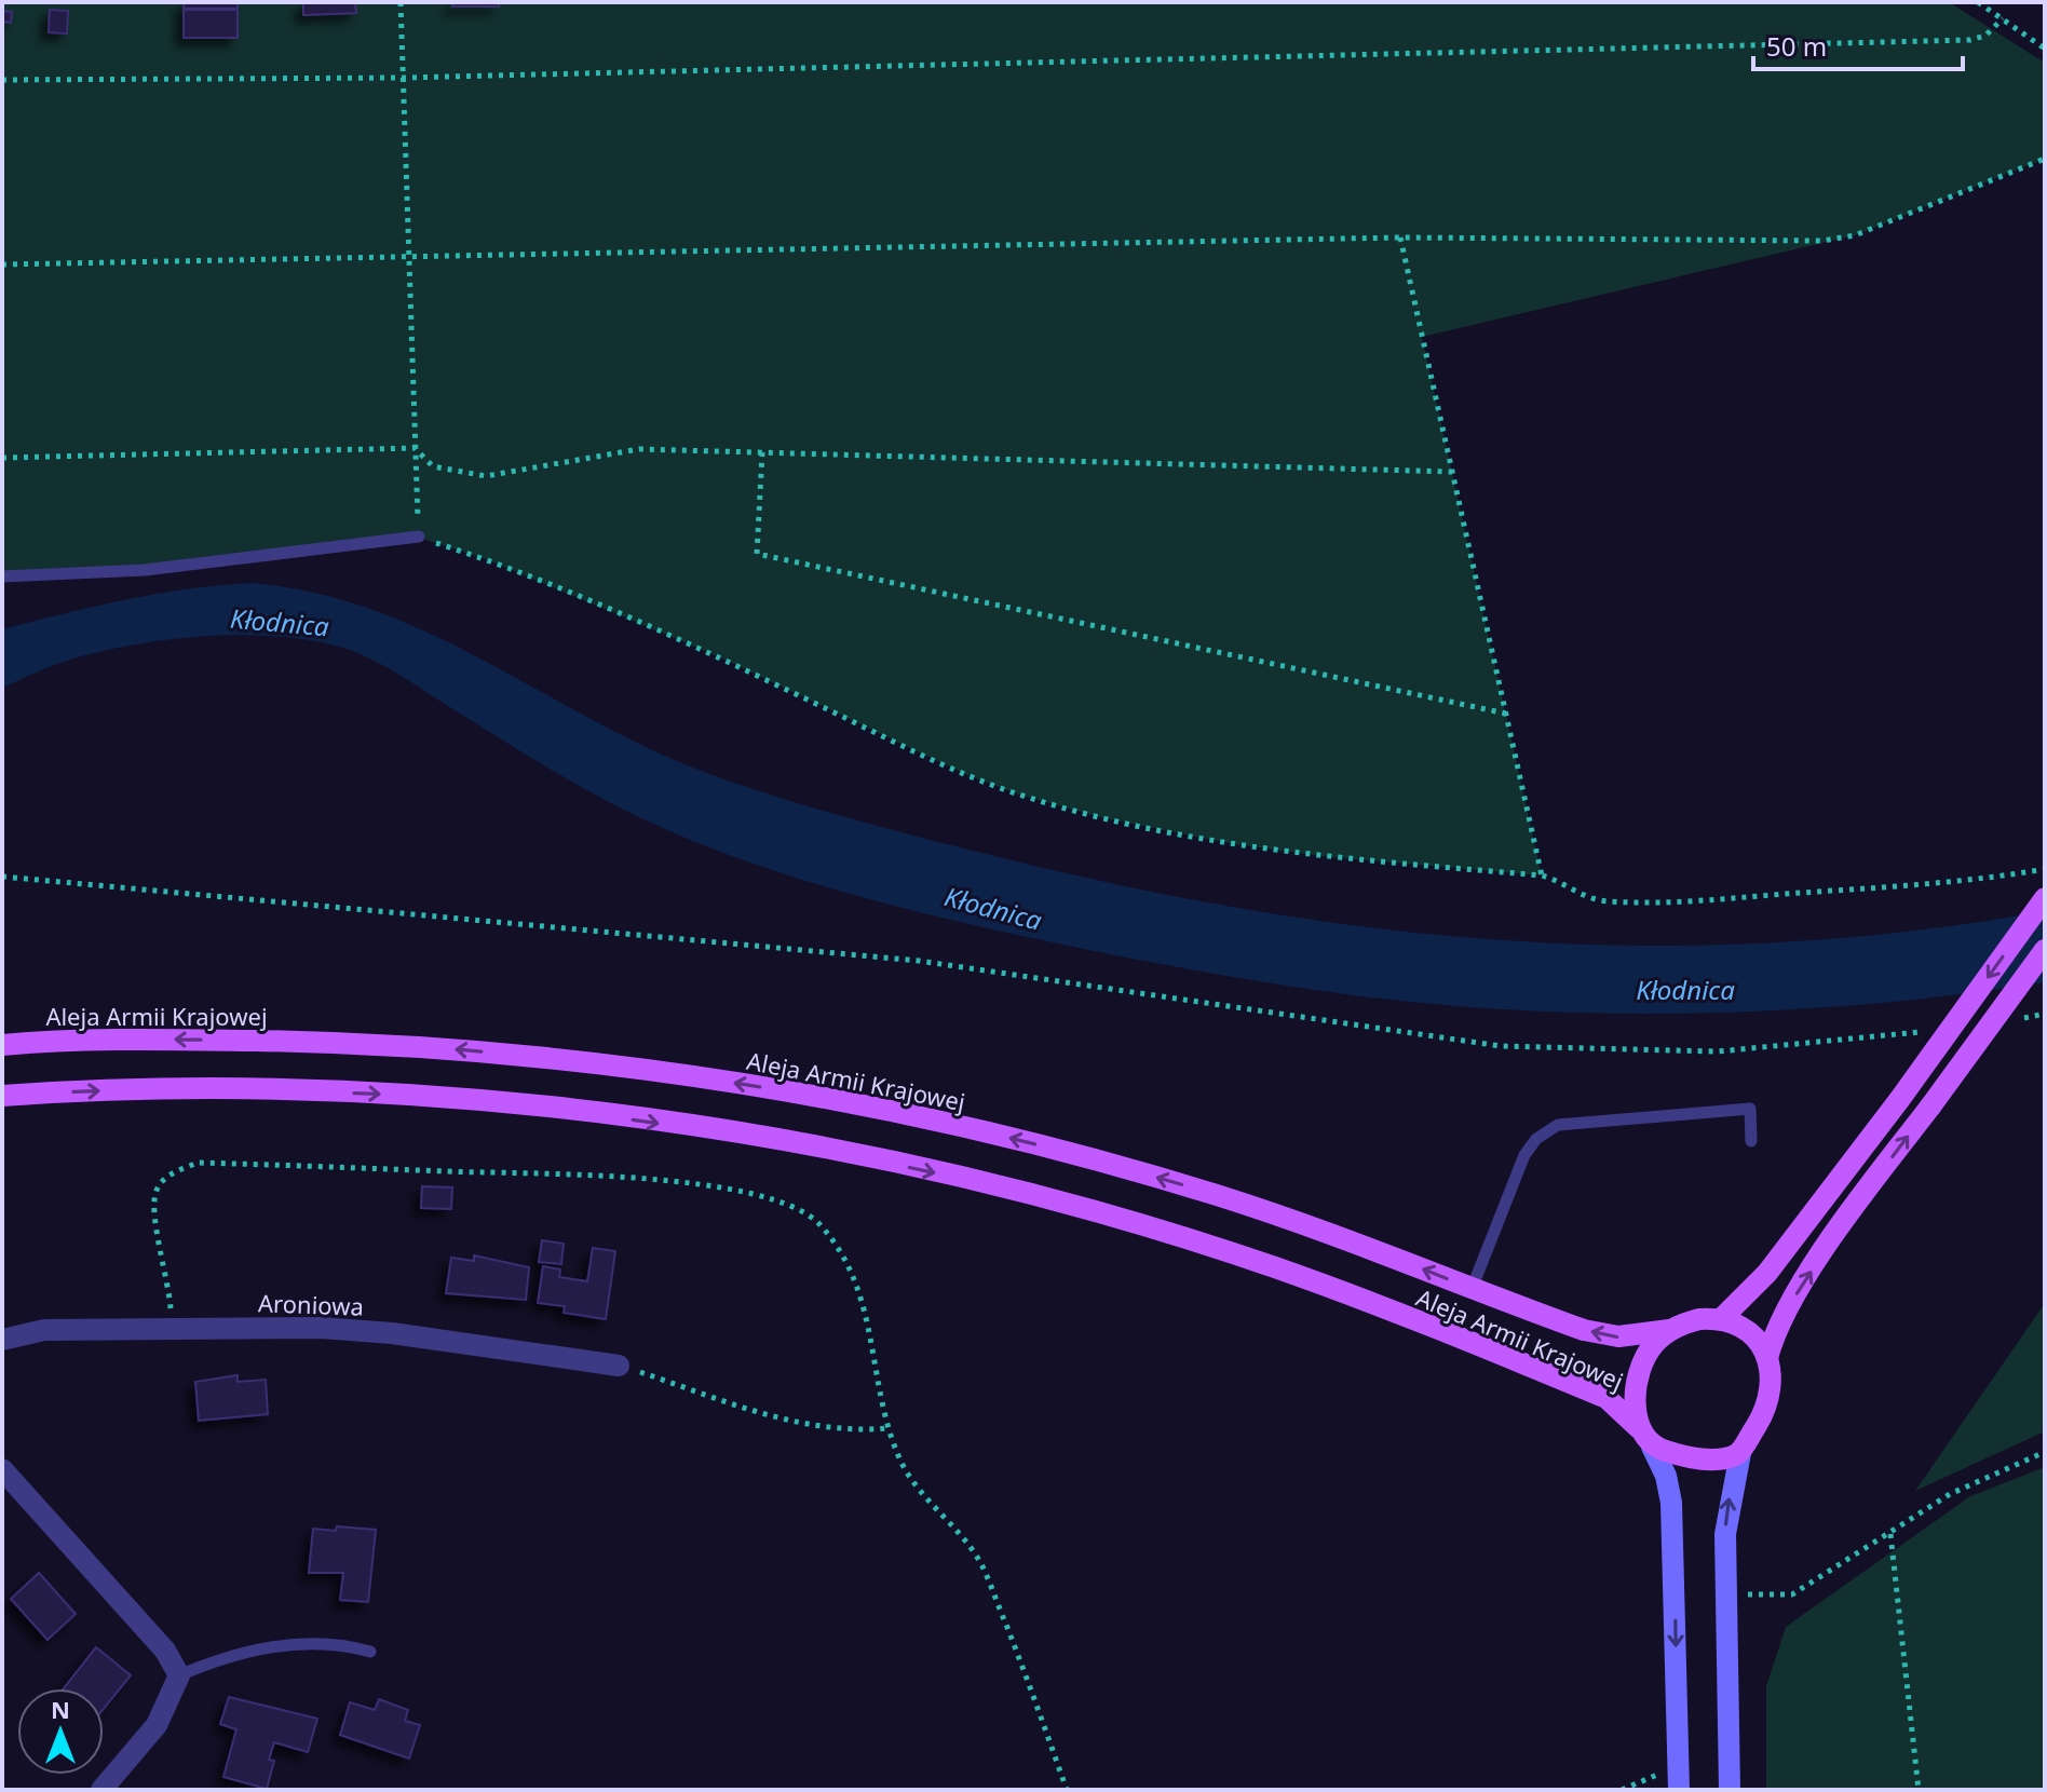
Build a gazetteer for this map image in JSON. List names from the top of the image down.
{
  "streets": {
    "main road": ["Aleja Armii Krajowej"],
    "street": ["Aroniowa"]
  },
  "water": ["Kłodnica"],
  "scale_bar": "50 m",
  "north": "top"
}
